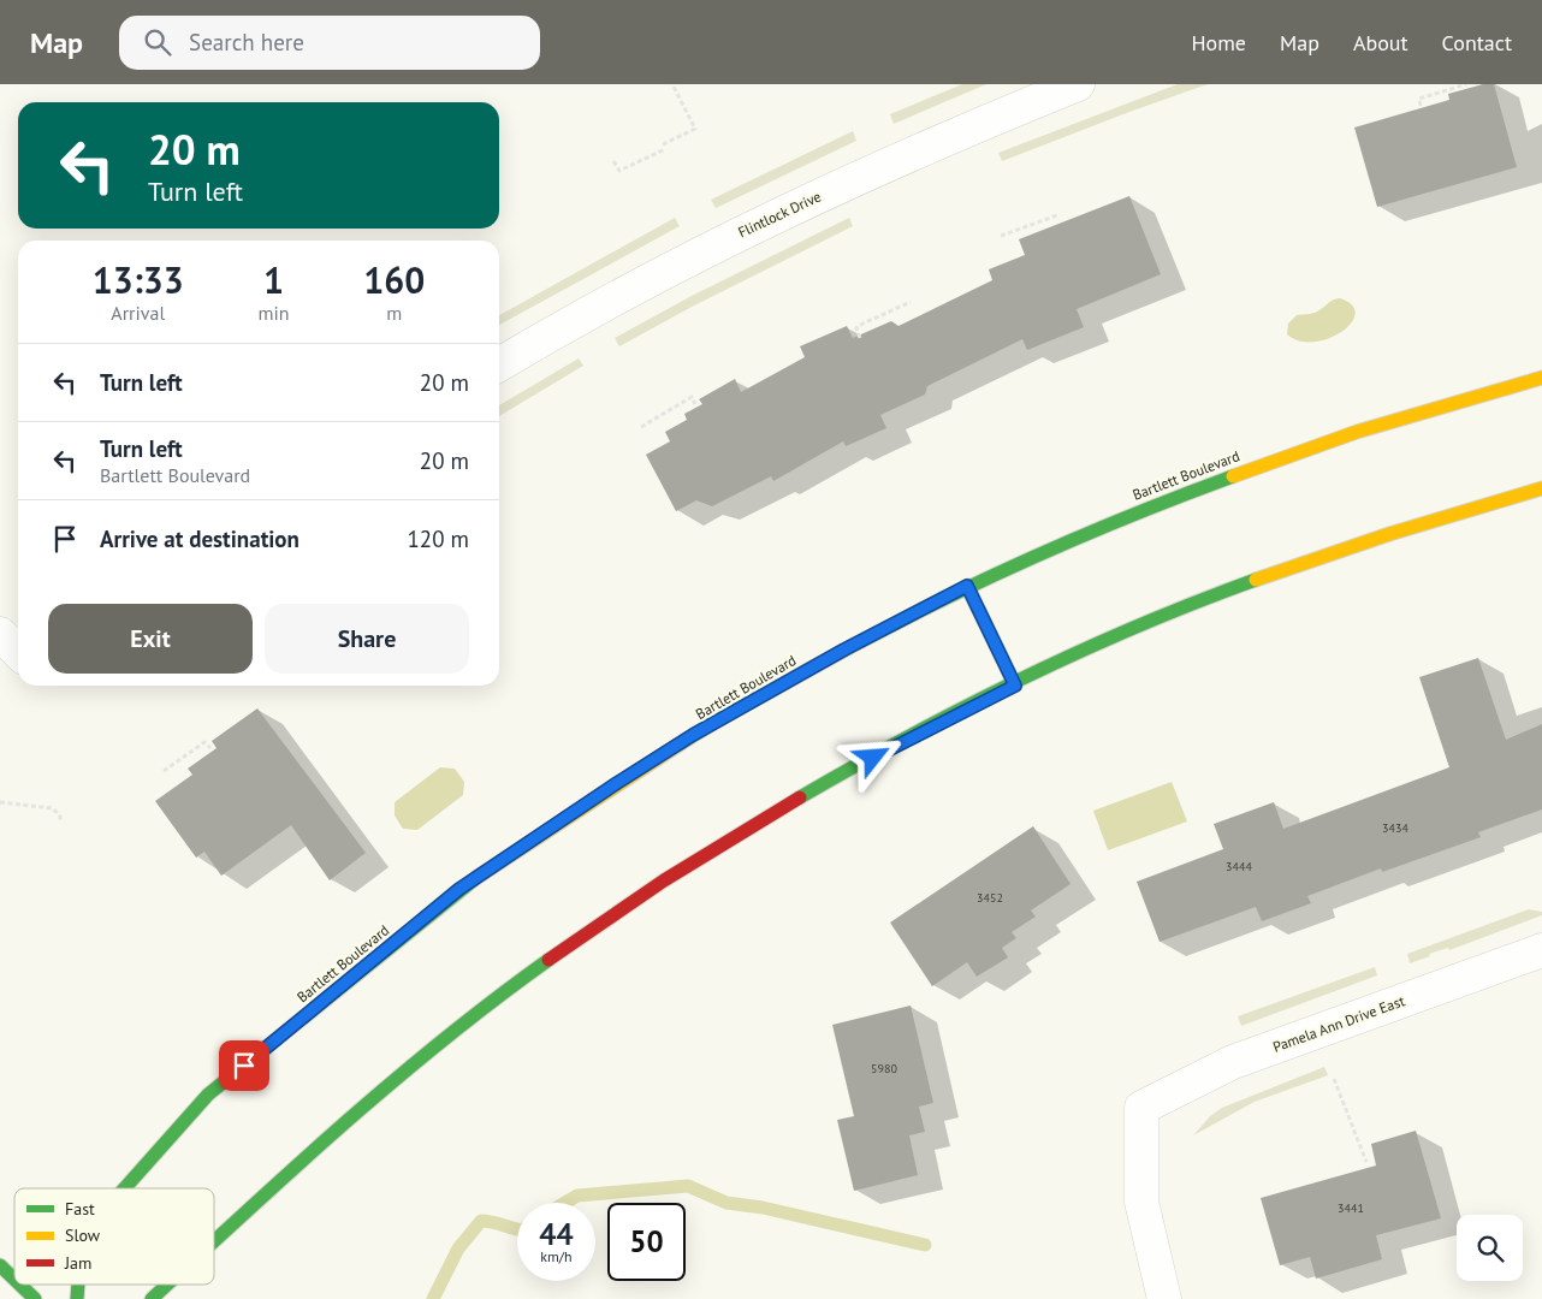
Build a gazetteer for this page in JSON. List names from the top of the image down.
{
  "streets": {
    "main road": ["Bartlett Boulevard"],
    "street": ["Flintlock Drive", "Pamela Ann Drive East"]
  },
  "house_numbers": [
    "3434",
    "3444",
    "3452",
    "5980",
    "3441"
  ],
  "legend": ["Fast", "Slow", "Jam"],
  "page": {
    "header": "Map",
    "search": "Search here",
    "nav": [
      "Home",
      "Map",
      "About",
      "Contact"
    ],
    "turn": ["20 m", "Turn left"],
    "eta": [
      "13:33",
      "Arrival",
      "1",
      "min",
      "160",
      "m"
    ],
    "list": [
      {
        "name": "Turn left",
        "value": "20 m"
      },
      {
        "name": "Turn left",
        "note": "Bartlett Boulevard",
        "value": "20 m"
      },
      {
        "name": "Arrive at destination",
        "value": "120 m"
      }
    ],
    "buttons": ["Exit", "Share"],
    "speed": "44 km/h",
    "limit": "50"
  }
}
